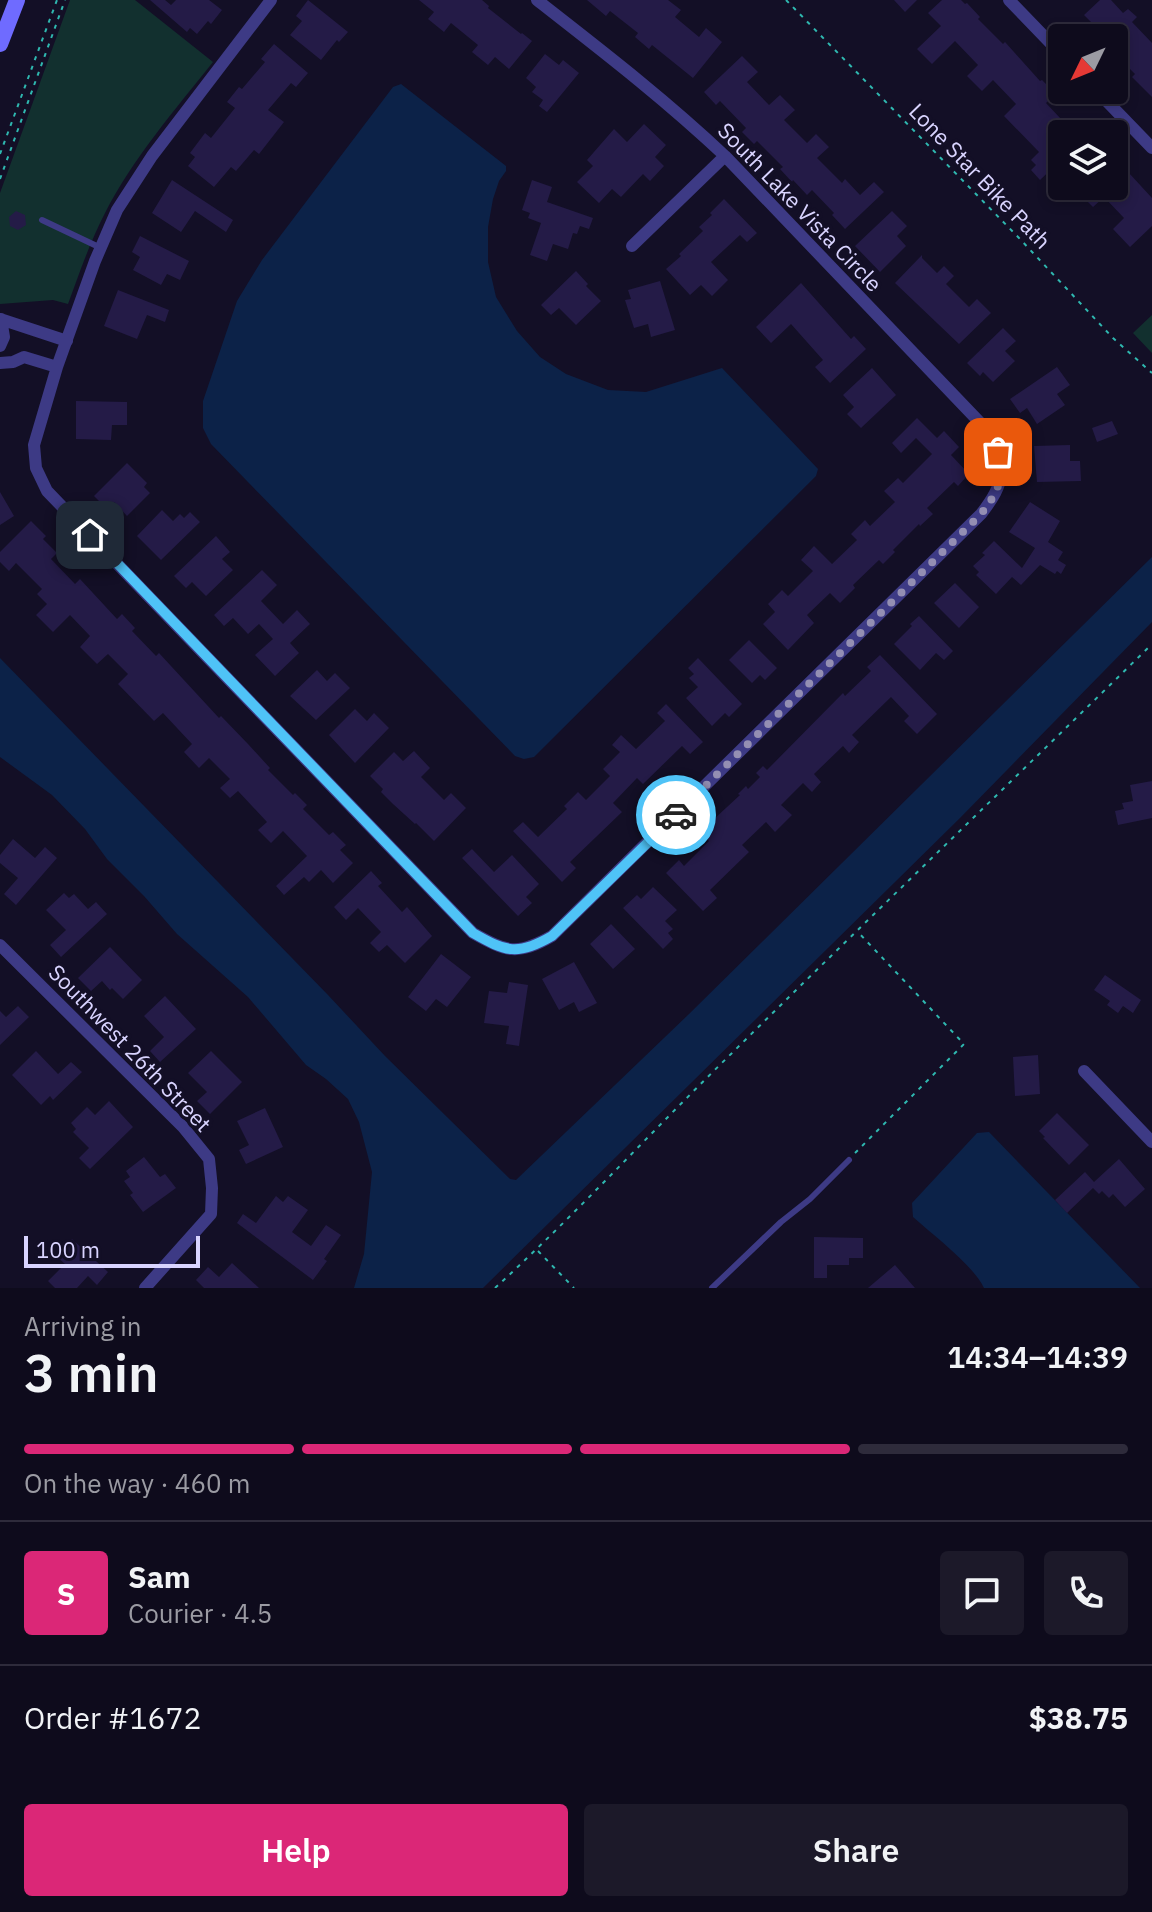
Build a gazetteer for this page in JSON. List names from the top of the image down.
{
  "streets": {
    "street": ["South Lake Vista Circle", "Southwest 26th Street"],
    "path": ["Lone Star Bike Path"]
  },
  "scale_bar": "100 m",
  "north": "bottom left",
  "page": {
    "scale": "100 m",
    "heading": ["3 min", "Arriving in", "14:34–14:39"],
    "panel": [
      "Sam",
      "Courier · 4.5",
      "Order #1672",
      "$38.75"
    ],
    "bar": "On the way · 460 m",
    "round": "S",
    "buttons": ["Help", "Share"]
  }
}
